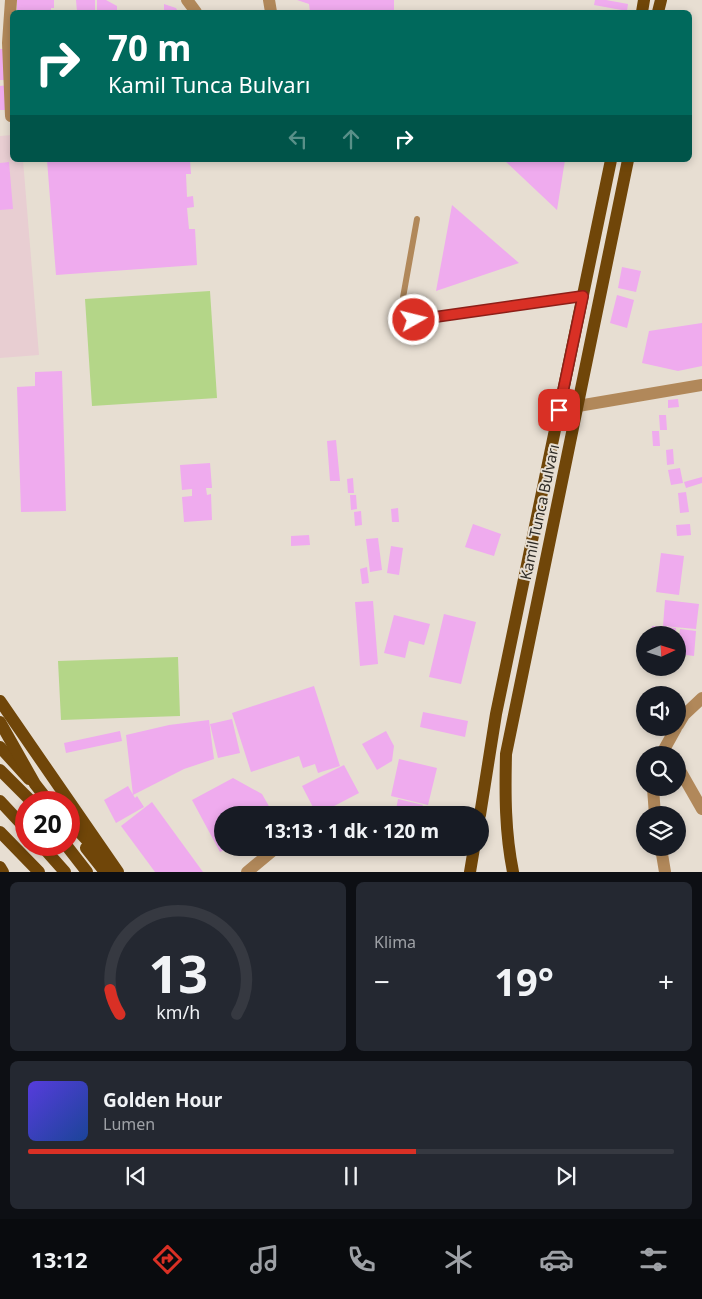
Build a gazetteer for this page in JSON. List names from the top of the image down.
{
  "streets": {
    "main road": ["Kamil Tunca Bulvarı"]
  },
  "north": "right",
  "page": {
    "turn": ["70 m", "Kamil Tunca Bulvarı"],
    "limit": "20",
    "trip": "13:13 · 1 dk · 120 m",
    "tile": "Klima",
    "heat": ["−", "19°", "+"],
    "song": ["Golden Hour", "Lumen"],
    "tabs": "13:12",
    "gauge": ["13", "km/h"]
  }
}
